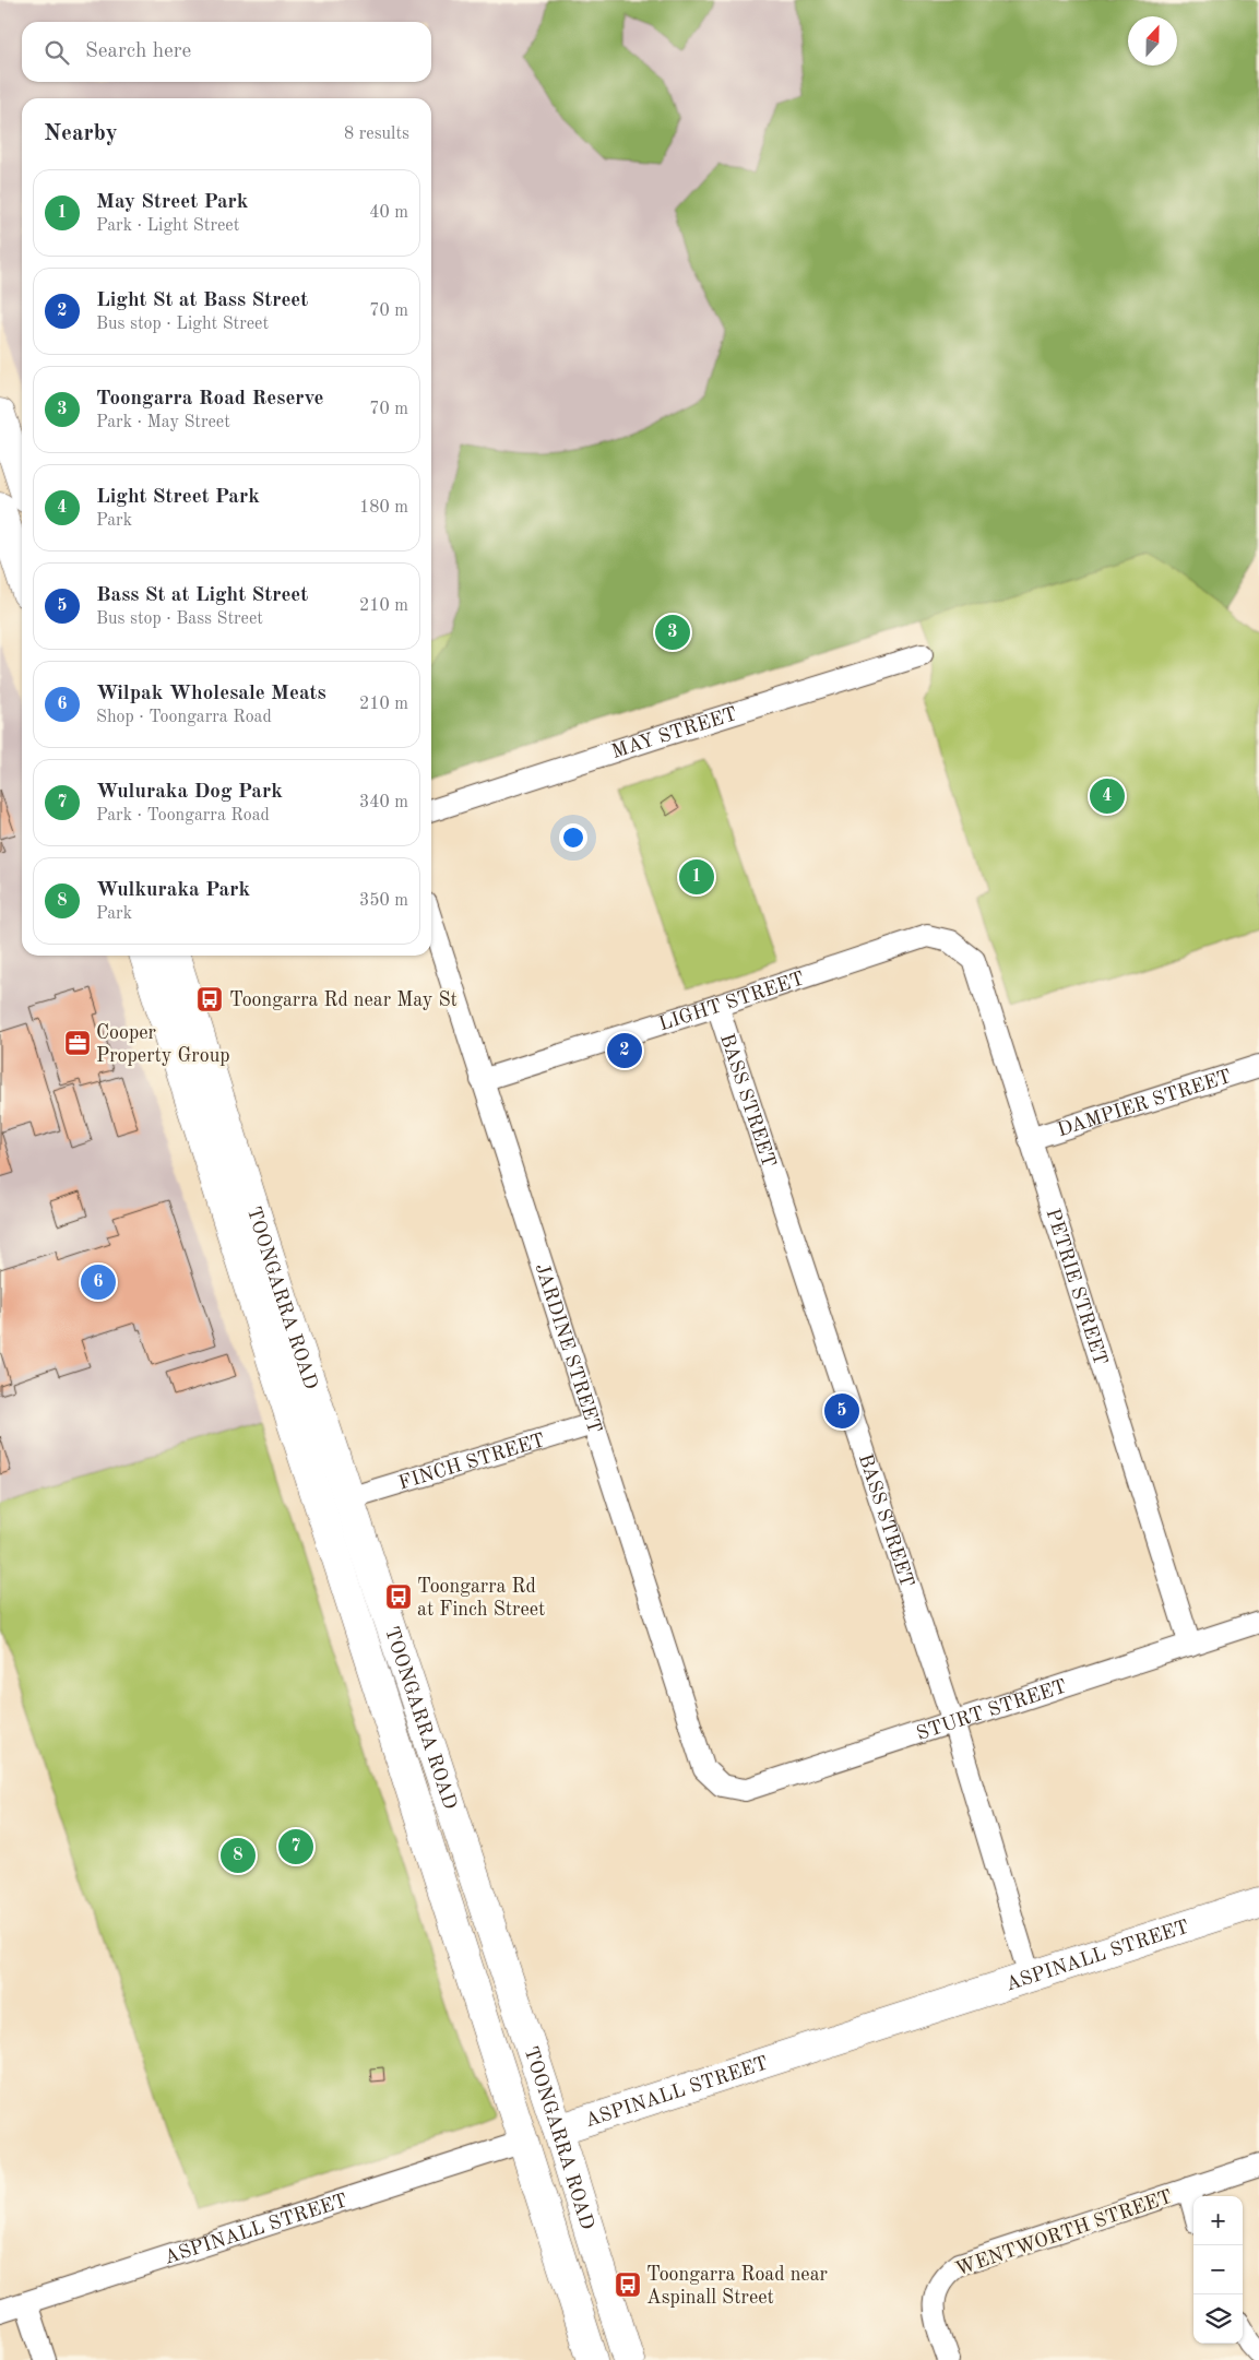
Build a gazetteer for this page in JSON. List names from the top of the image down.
{
  "streets": {
    "main road": ["TOONGARRA ROAD", "ASPINALL STREET"],
    "street": [
      "MAY STREET",
      "LIGHT STREET",
      "BASS STREET",
      "DAMPIER STREET",
      "PETRIE STREET",
      "JARDINE STREET",
      "FINCH STREET",
      "STURT STREET",
      "WENTWORTH STREET"
    ]
  },
  "crossings": [
    ["LIGHT STREET", "BASS STREET"],
    ["LIGHT STREET", "PETRIE STREET"],
    ["LIGHT STREET", "JARDINE STREET"],
    ["BASS STREET", "STURT STREET"],
    ["BASS STREET", "ASPINALL STREET"],
    ["DAMPIER STREET", "PETRIE STREET"],
    ["PETRIE STREET", "STURT STREET"],
    ["TOONGARRA ROAD", "FINCH STREET"],
    ["TOONGARRA ROAD", "ASPINALL STREET"],
    ["JARDINE STREET", "FINCH STREET"],
    ["JARDINE STREET", "STURT STREET"]
  ],
  "places": {
    "bus stop": ["Toongarra Rd near May St", "Toongarra Rd at Finch Street", "Toongarra Road near Aspinall Street"],
    "office": ["Cooper Property Group"]
  },
  "north": "top",
  "page": {
    "search": "Search here",
    "heading": ["Nearby", "8 results"],
    "list": [
      {
        "mark": "1",
        "name": "May Street Park",
        "note": "Park · Light Street",
        "value": "40 m"
      },
      {
        "mark": "2",
        "name": "Light St at Bass Street",
        "note": "Bus stop · Light Street",
        "value": "70 m"
      },
      {
        "mark": "3",
        "name": "Toongarra Road Reserve",
        "note": "Park · May Street",
        "value": "70 m"
      },
      {
        "mark": "4",
        "name": "Light Street Park",
        "note": "Park",
        "value": "180 m"
      },
      {
        "mark": "5",
        "name": "Bass St at Light Street",
        "note": "Bus stop · Bass Street",
        "value": "210 m"
      },
      {
        "mark": "6",
        "name": "Wilpak Wholesale Meats",
        "note": "Shop · Toongarra Road",
        "value": "210 m"
      },
      {
        "mark": "7",
        "name": "Wuluraka Dog Park",
        "note": "Park · Toongarra Road",
        "value": "340 m"
      },
      {
        "mark": "8",
        "name": "Wulkuraka Park",
        "note": "Park",
        "value": "350 m"
      }
    ],
    "pins": [
      "3",
      "4",
      "1",
      "2",
      "6",
      "5",
      "7",
      "8"
    ],
    "map_buttons": ["+", "−"]
  }
}
